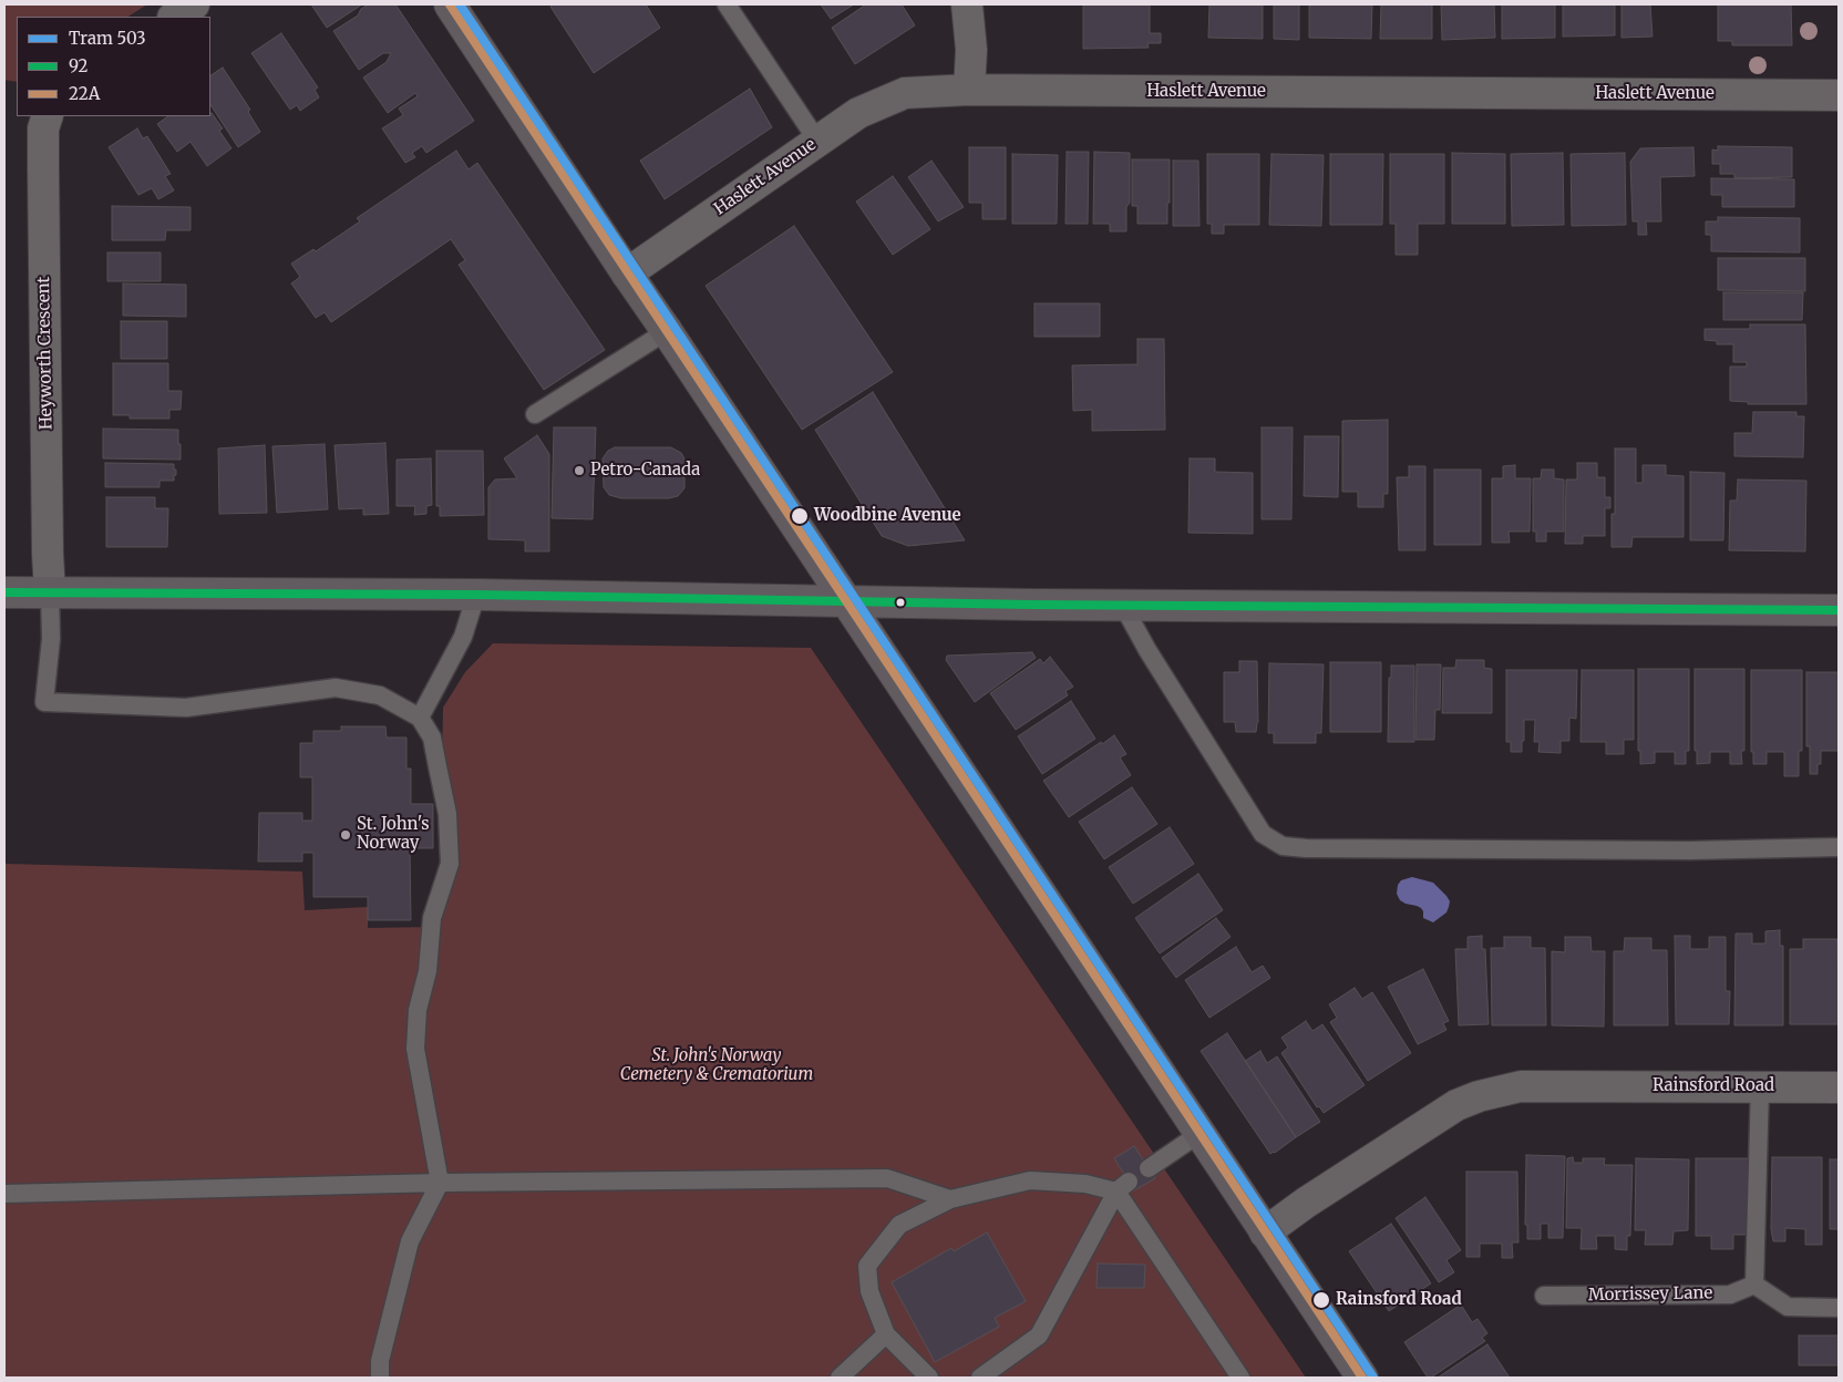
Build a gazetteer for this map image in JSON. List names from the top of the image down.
{
  "streets": {
    "street": ["Haslett Avenue", "Heyworth Crescent", "Rainsford Road"],
    "lane": ["Morrissey Lane"]
  },
  "parks": ["St. John's Norway Cemetery & Crematorium"],
  "places": [
    "Petro-Canada",
    "Woodbine Avenue",
    "St. John's Norway",
    "Rainsford Road"
  ],
  "lines": ["tram line 503", "transit line 22A", "transit line 92"],
  "legend": ["Tram 503", "92", "22A"]
}
